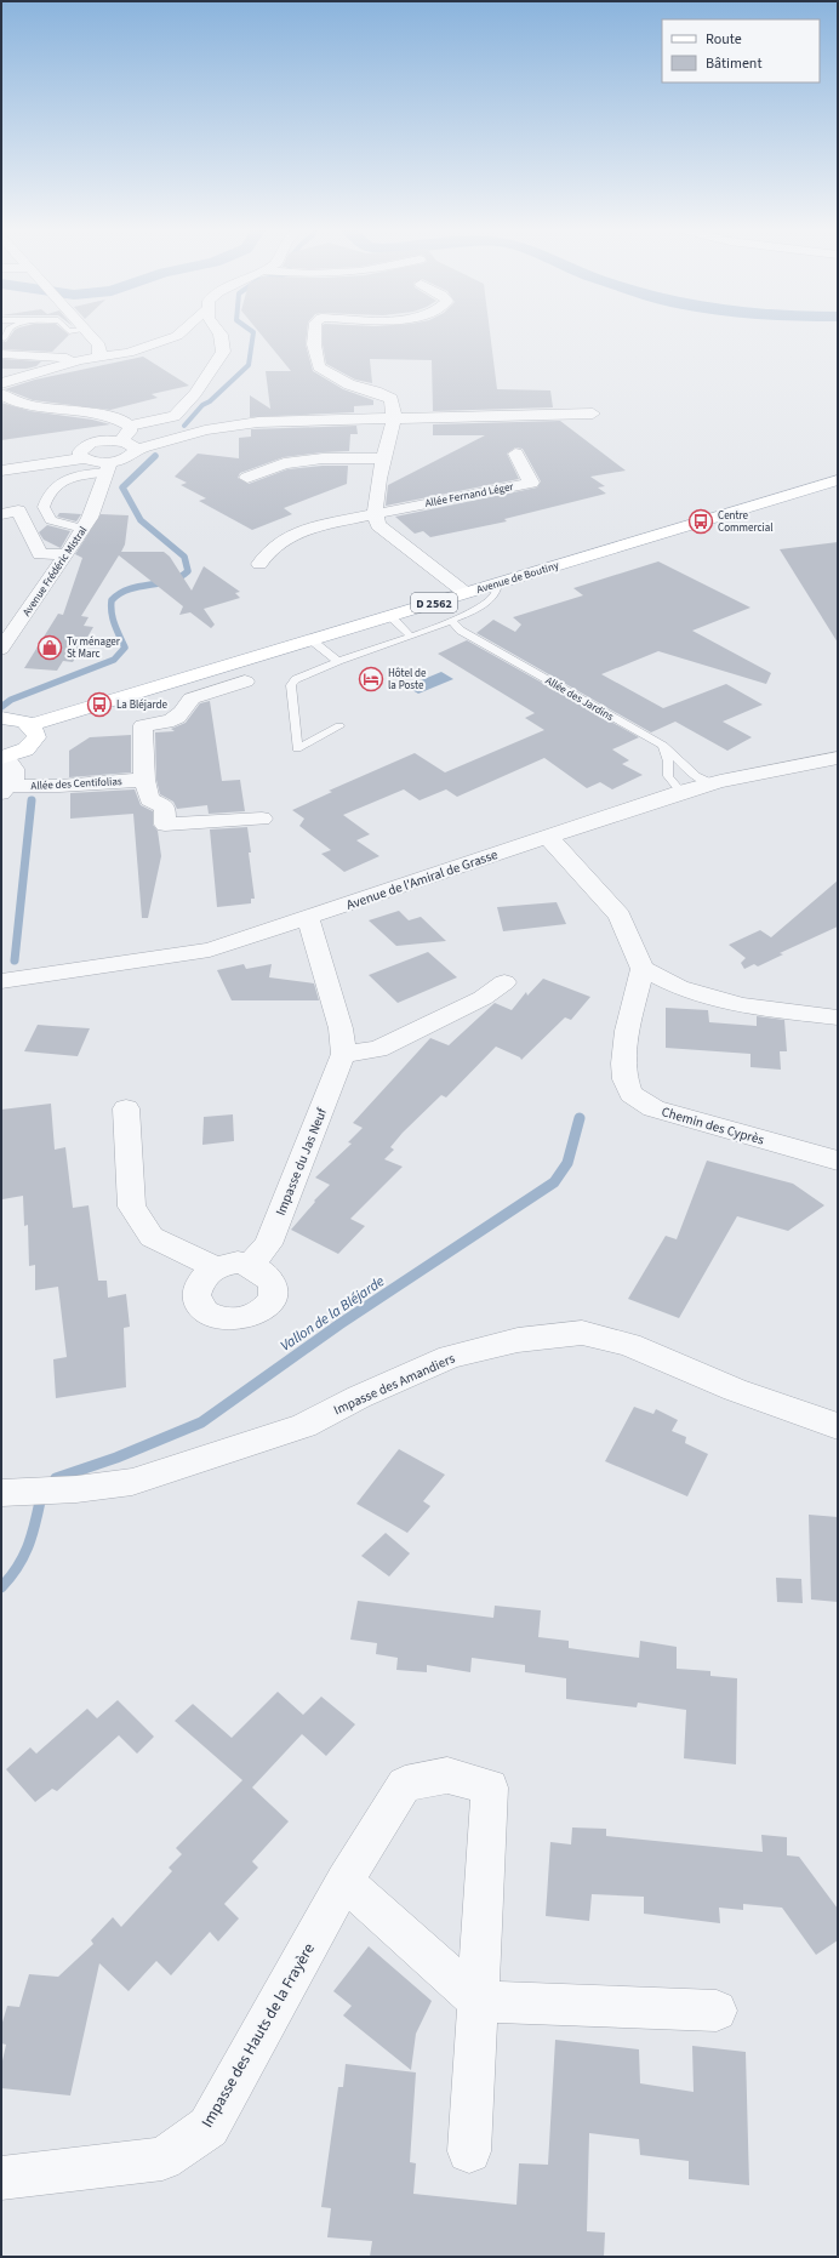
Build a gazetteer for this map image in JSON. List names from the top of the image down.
{
  "streets": {
    "main road": ["Avenue de Boutiny", "D 2562"],
    "street": [
      "Allée Fernand Léger",
      "Avenue Frédéric Mistral",
      "Allée des Centifolias",
      "Avenue de l'Amiral de Grasse",
      "Chemin des Cyprès",
      "Impasse du Jas Neuf",
      "Impasse des Amandiers",
      "Impasse des Hauts de la Frayère"
    ],
    "lane": ["Allée des Jardins"]
  },
  "crossings": [
    ["Allée des Jardins", "Avenue de l'Amiral de Grasse"],
    ["Avenue de l'Amiral de Grasse", "Impasse du Jas Neuf"]
  ],
  "water": ["Vallon de la Bléjarde"],
  "places": {
    "bus stop": ["Centre Commercial", "La Bléjarde"],
    "shop": ["Tv ménager St Marc"],
    "hotel": ["Hôtel de la Poste"]
  },
  "legend": ["Route", "Bâtiment"]
}
